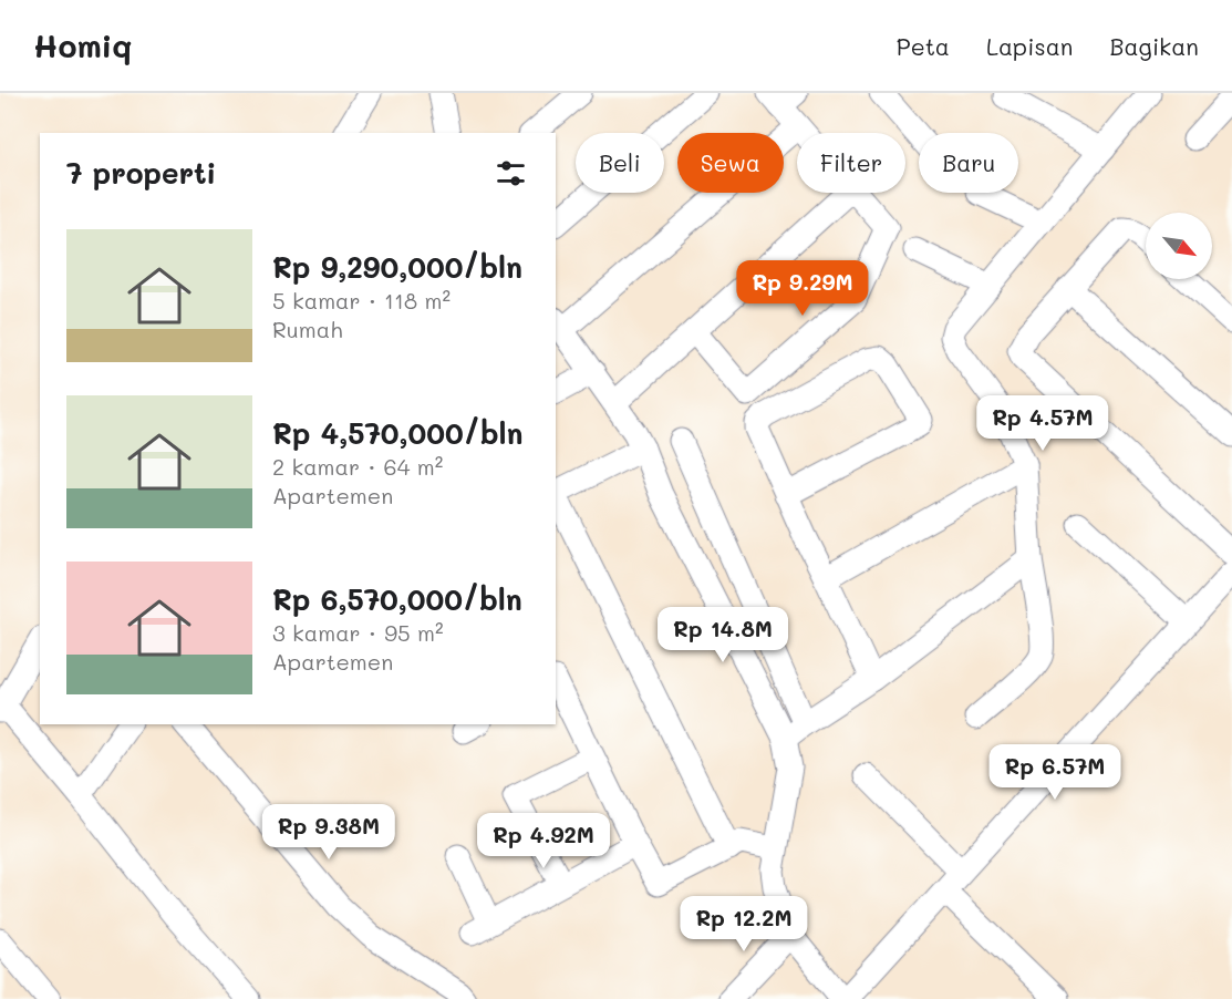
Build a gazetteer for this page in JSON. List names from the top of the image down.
{
  "north": "bottom right",
  "page": {
    "header": "Homiq",
    "nav": ["Peta", "Lapisan", "Bagikan"],
    "chip": [
      "Beli",
      "Sewa",
      "Filter",
      "Baru"
    ],
    "heading": "7 properti",
    "list": [
      {
        "name": "Rp 9,290,000/bln",
        "note": "5 kamar · 118 m² · Rumah"
      },
      {
        "name": "Rp 4,570,000/bln",
        "note": "2 kamar · 64 m² · Apartemen"
      },
      {
        "name": "Rp 6,570,000/bln",
        "note": "3 kamar · 95 m² · Apartemen"
      }
    ],
    "price": [
      "Rp 9.29M",
      "Rp 4.57M",
      "Rp 14.8M",
      "Rp 6.57M",
      "Rp 9.38M",
      "Rp 4.92M",
      "Rp 12.2M"
    ]
  }
}
